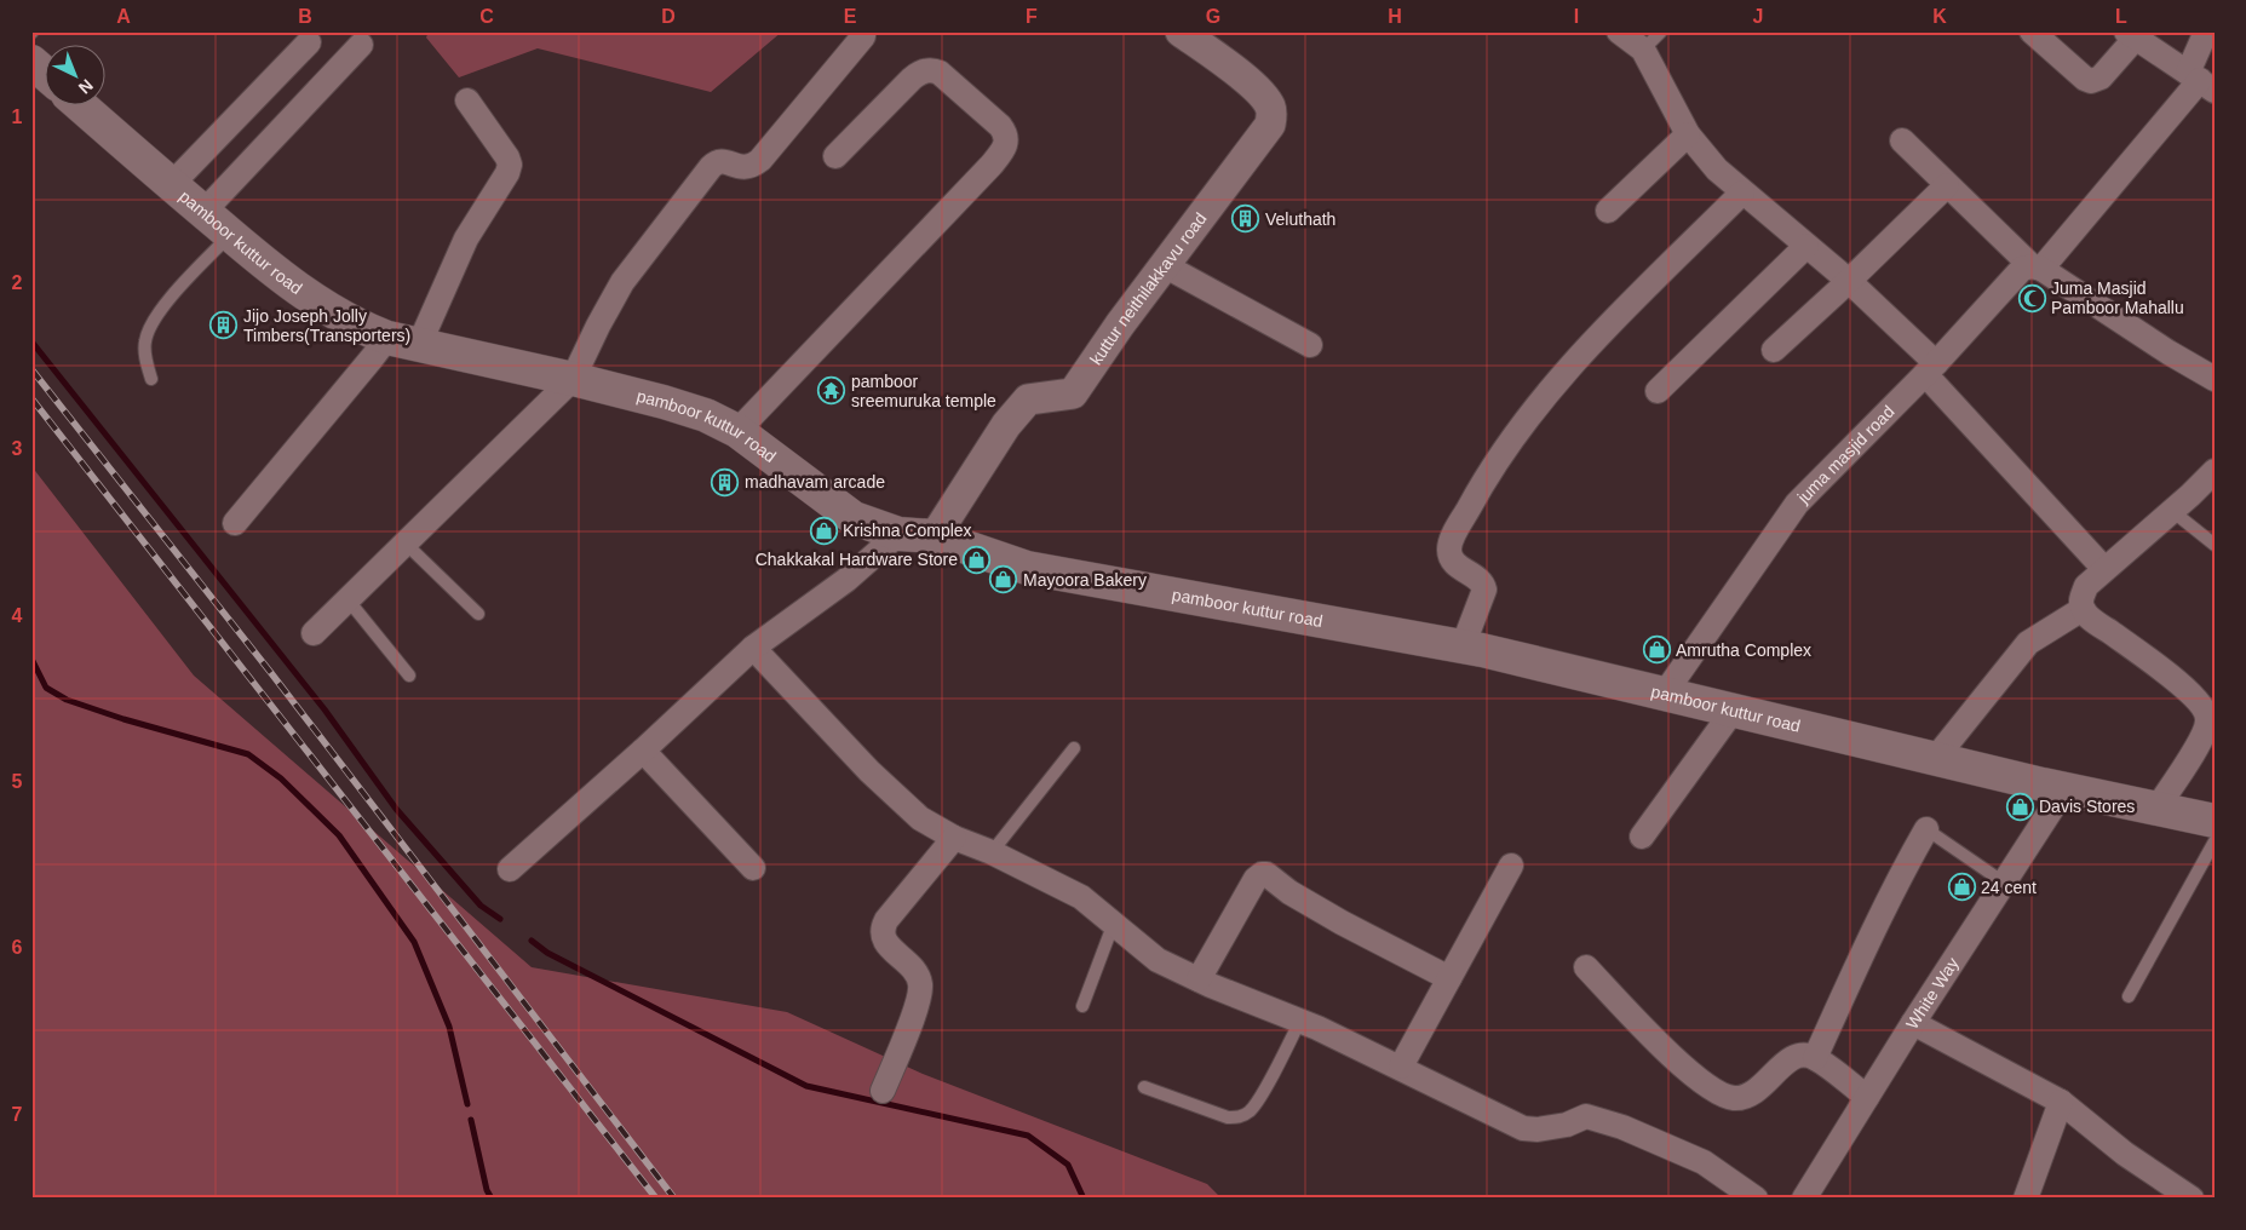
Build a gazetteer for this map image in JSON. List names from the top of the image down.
{
  "streets": {
    "main road": ["pamboor kuttur road"],
    "street": ["kuttur neithilakkavu road", "juma masjid road", "White Way"]
  },
  "crossings": [
    ["pamboor kuttur road", "kuttur neithilakkavu road"],
    ["pamboor kuttur road", "juma masjid road"],
    ["pamboor kuttur road", "White Way"]
  ],
  "places": {
    "building": ["Veluthath", "Jijo Joseph Jolly Timbers(Transporters)", "madhavam arcade"],
    "mosque": ["Juma Masjid Pamboor Mahallu"],
    "temple": ["pamboor sreemuruka temple"],
    "shop": [
      "Krishna Complex",
      "Chakkakal Hardware Store",
      "Mayoora Bakery",
      "Amrutha Complex",
      "Davis Stores",
      "24 cent"
    ]
  },
  "north": "bottom right",
  "grid": {
    "columns": [
      "A",
      "B",
      "C",
      "D",
      "E",
      "F",
      "G",
      "H",
      "I",
      "J",
      "K",
      "L"
    ],
    "rows": [
      "1",
      "2",
      "3",
      "4",
      "5",
      "6",
      "7"
    ]
  }
}
